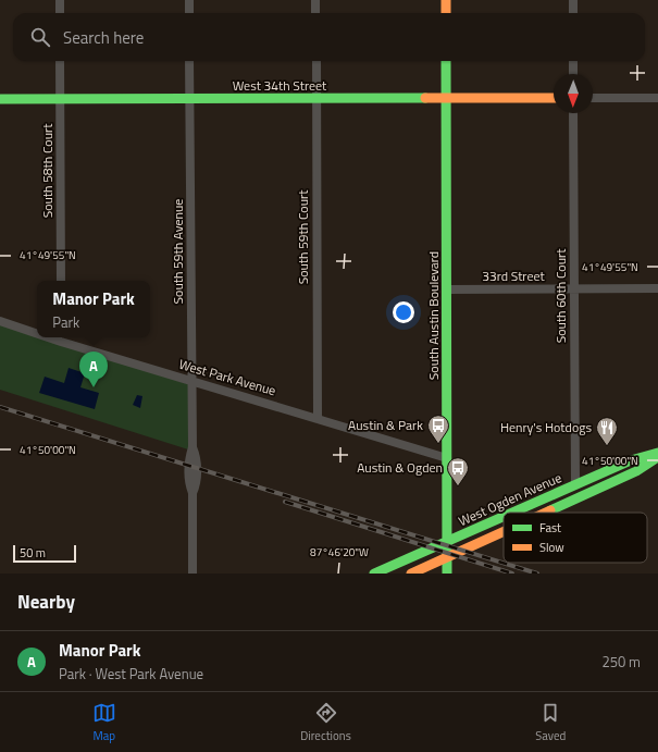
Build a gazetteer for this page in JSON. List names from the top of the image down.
{
  "streets": {
    "street": [
      "West 34th Street",
      "South 58th Court",
      "South 59th Court",
      "South 59th Avenue",
      "33rd Street",
      "South 60th Court",
      "South Austin Boulevard",
      "West Park Avenue",
      "West Ogden Avenue"
    ]
  },
  "crossings": [
    ["West 34th Street", "South 58th Court"],
    ["West 34th Street", "South 59th Court"],
    ["West 34th Street", "South 59th Avenue"],
    ["West 34th Street", "South Austin Boulevard"],
    ["South 59th Court", "West Park Avenue"],
    ["South 59th Avenue", "West Park Avenue"],
    ["33rd Street", "South 60th Court"],
    ["33rd Street", "South Austin Boulevard"],
    ["South 60th Court", "West Ogden Avenue"],
    ["South Austin Boulevard", "West Park Avenue"],
    ["South Austin Boulevard", "West Ogden Avenue"]
  ],
  "places": {
    "bus stop": ["Austin & Park", "Austin & Ogden"],
    "restaurant": ["Henry's Hotdogs"]
  },
  "legend": ["Fast", "Slow"],
  "scale_bar": "50 m",
  "north": "bottom",
  "page": {
    "search": "Search here",
    "popup": ["Manor Park", "Park"],
    "pins": "A",
    "scale": "50 m",
    "heading": "Nearby",
    "list": [
      {
        "mark": "A",
        "name": "Manor Park",
        "note": "Park · West Park Avenue",
        "value": "250 m"
      }
    ],
    "nav": ["Map", "Directions", "Saved"]
  },
  "coordinates": ["41°49'55\"N", "41°50'00\"N", "87°46'20\"W"]
}
